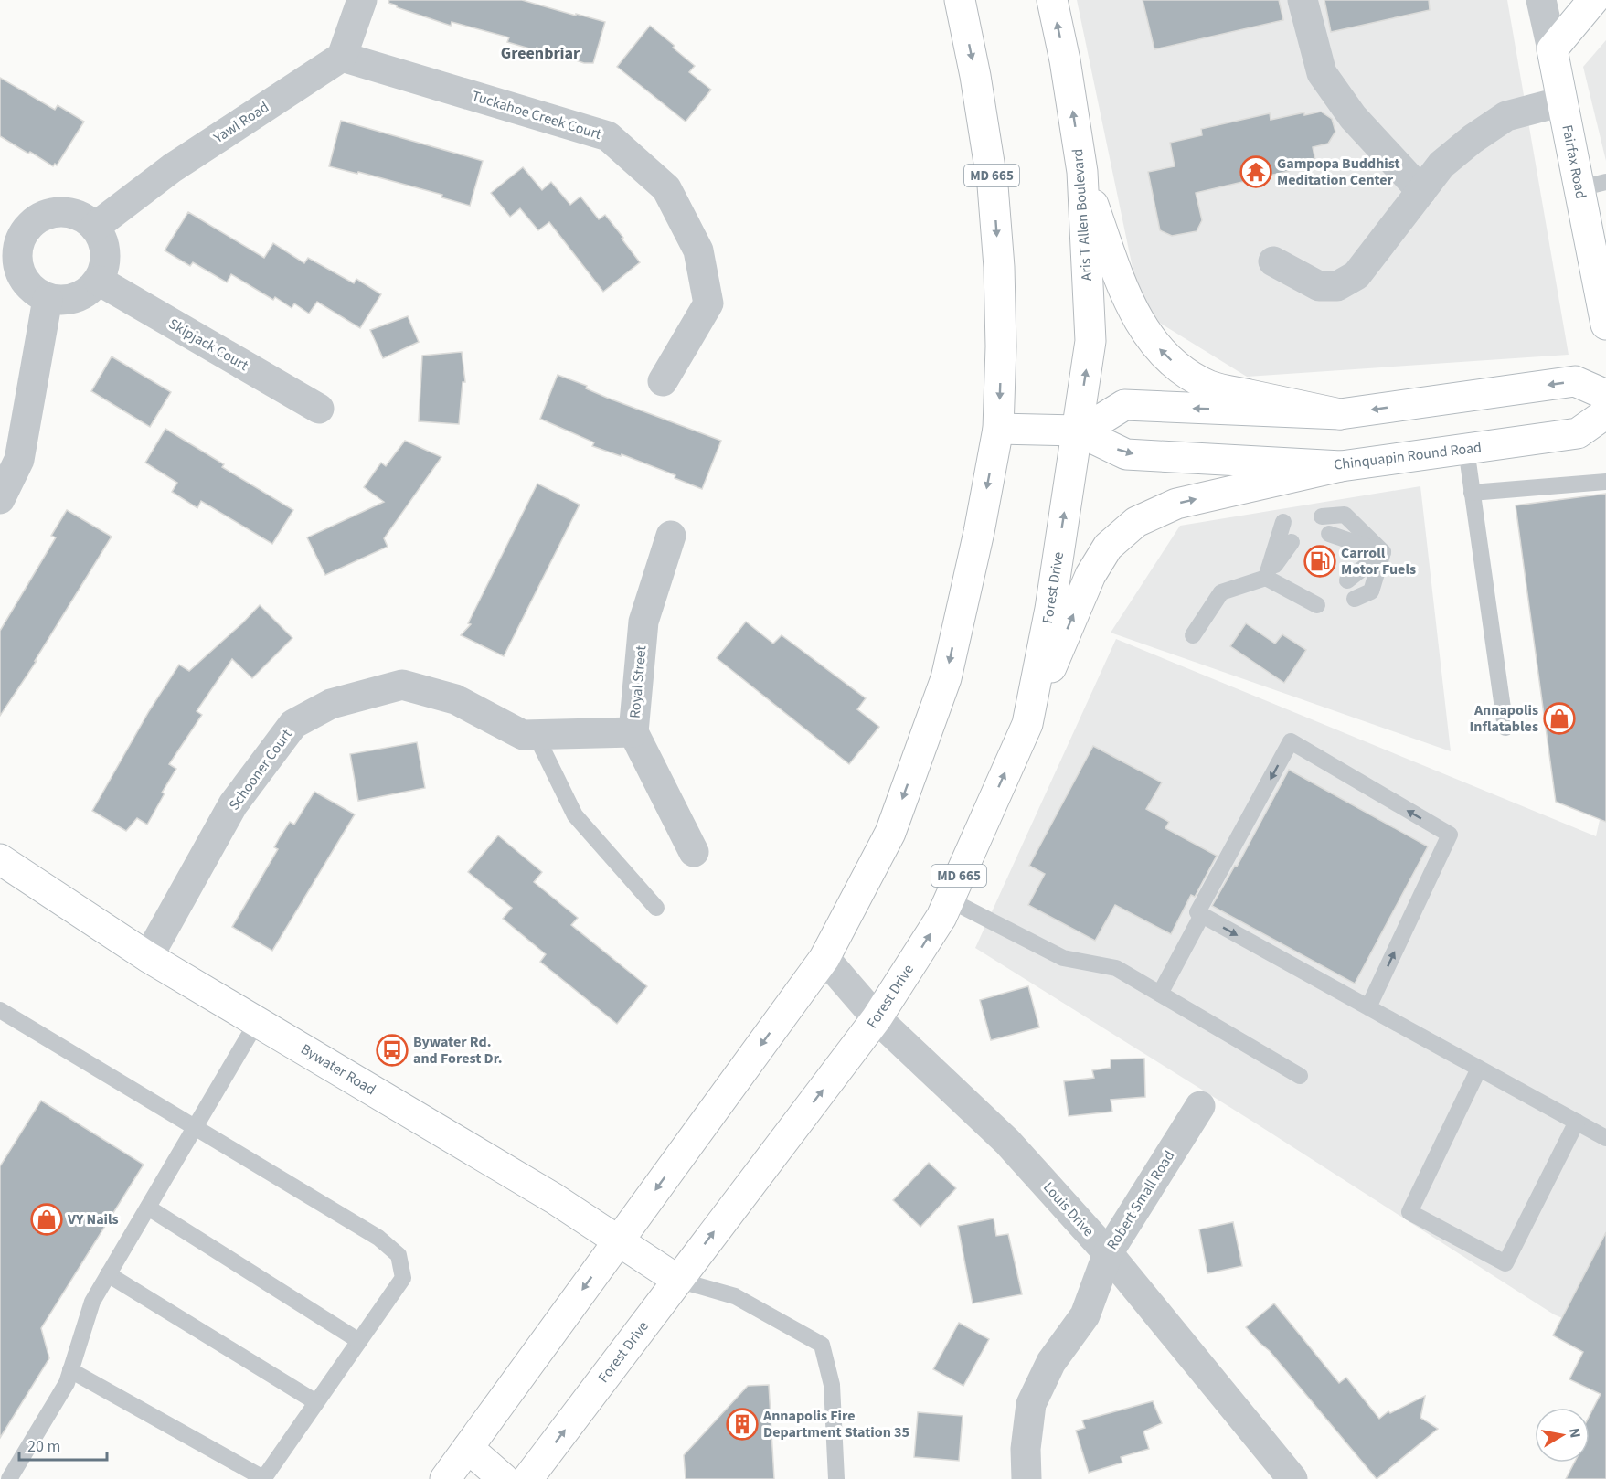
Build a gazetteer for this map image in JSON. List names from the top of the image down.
{
  "streets": {
    "main road": [
      "Fairfax Road",
      "MD 665",
      "Aris T Allen Boulevard",
      "Chinquapin Round Road",
      "Forest Drive",
      "Bywater Road"
    ],
    "street": [
      "Tuckahoe Creek Court",
      "Yawl Road",
      "Skipjack Court",
      "Royal Street",
      "Schooner Court",
      "Robert Small Road",
      "Louis Drive"
    ]
  },
  "crossings": [
    ["Tuckahoe Creek Court", "Yawl Road"],
    ["Yawl Road", "Skipjack Court"],
    ["MD 665", "Chinquapin Round Road"],
    ["MD 665", "Bywater Road"],
    ["MD 665", "Louis Drive"],
    ["Aris T Allen Boulevard", "Chinquapin Round Road"],
    ["Aris T Allen Boulevard", "Forest Drive"],
    ["Chinquapin Round Road", "Forest Drive"],
    ["Forest Drive", "Bywater Road"],
    ["Forest Drive", "Louis Drive"],
    ["Royal Street", "Schooner Court"],
    ["Schooner Court", "Bywater Road"],
    ["Robert Small Road", "Louis Drive"]
  ],
  "districts": ["Greenbriar"],
  "places": {
    "temple": ["Gampopa Buddhist Meditation Center"],
    "fuel station": ["Carroll Motor Fuels"],
    "shop": ["Annapolis Inflatables", "VY Nails"],
    "bus stop": ["Bywater Rd. and Forest Dr."],
    "building": ["Annapolis Fire Department Station 35"]
  },
  "scale_bar": "20 m",
  "north": "right"
}
